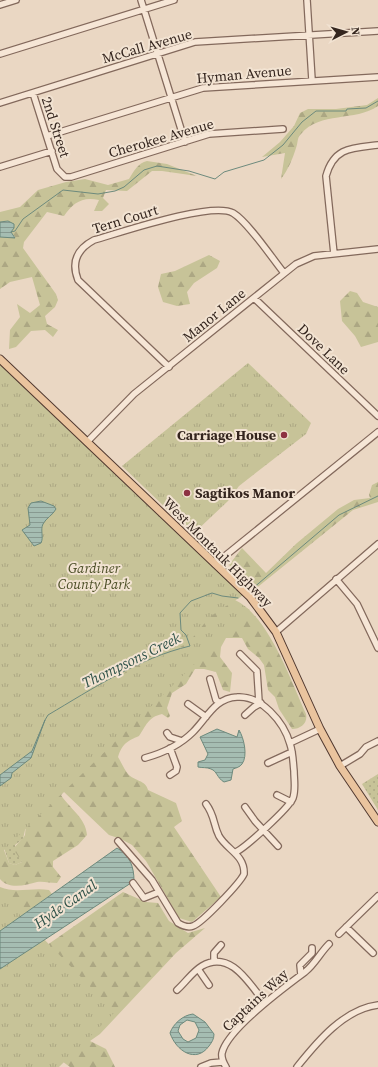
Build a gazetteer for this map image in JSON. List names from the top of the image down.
{
  "streets": {
    "main road": ["West Montauk Highway"],
    "street": [
      "McCall Avenue",
      "Hyman Avenue",
      "2nd Street",
      "Cherokee Avenue",
      "Tern Court",
      "Manor Lane",
      "Dove Lane",
      "Captains Way"
    ]
  },
  "crossings": [
    ["McCall Avenue", "2nd Street"],
    ["Hyman Avenue", "2nd Street"],
    ["2nd Street", "Cherokee Avenue"],
    ["Tern Court", "Manor Lane"],
    ["Manor Lane", "Dove Lane"],
    ["Manor Lane", "West Montauk Highway"]
  ],
  "water": ["Thompsons Creek", "Hyde Canal"],
  "parks": ["Gardiner County Park"],
  "places": ["Carriage House", "Sagtikos Manor"],
  "north": "right"
}
